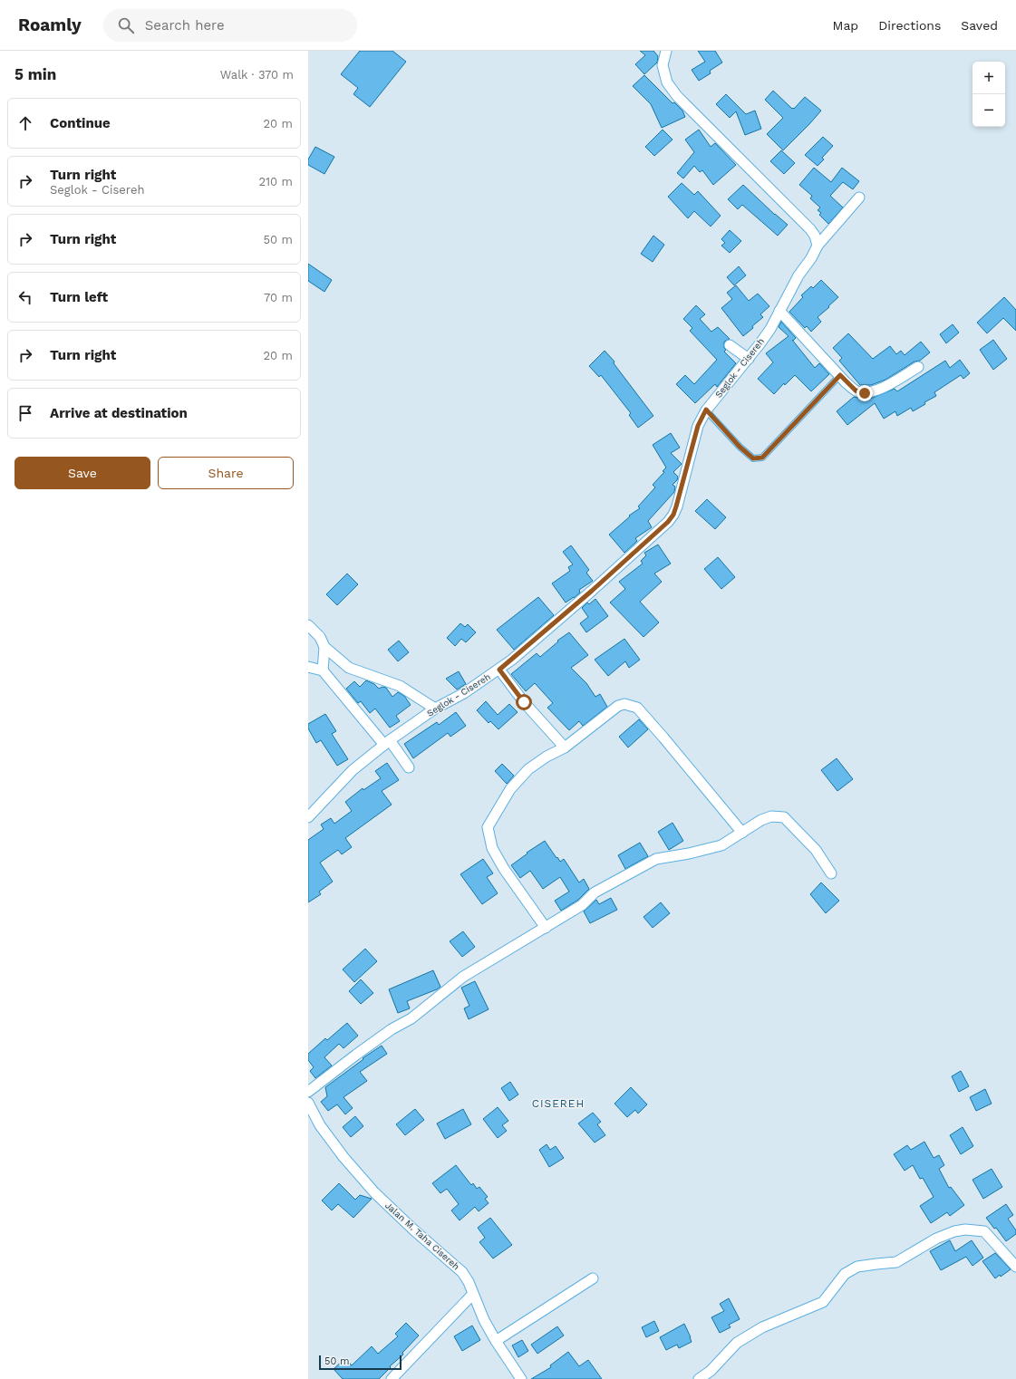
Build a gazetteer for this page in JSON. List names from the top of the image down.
{
  "streets": {
    "street": ["Seglok - Cisereh", "Jalan M. Taha Cisereh"]
  },
  "districts": ["CISEREH"],
  "scale_bar": "50 m",
  "page": {
    "header": "Roamly",
    "search": "Search here",
    "nav": ["Map", "Directions", "Saved"],
    "heading": ["5 min", "Walk · 370 m"],
    "map_buttons": ["+", "−"],
    "list": [
      ["Continue", "20 m"],
      ["Turn right", "Seglok - Cisereh", "210 m"],
      ["Turn right", "50 m"],
      ["Turn left", "70 m"],
      ["Turn right", "20 m"],
      "Arrive at destination"
    ],
    "buttons": ["Save", "Share"],
    "scale": "50 m"
  }
}
